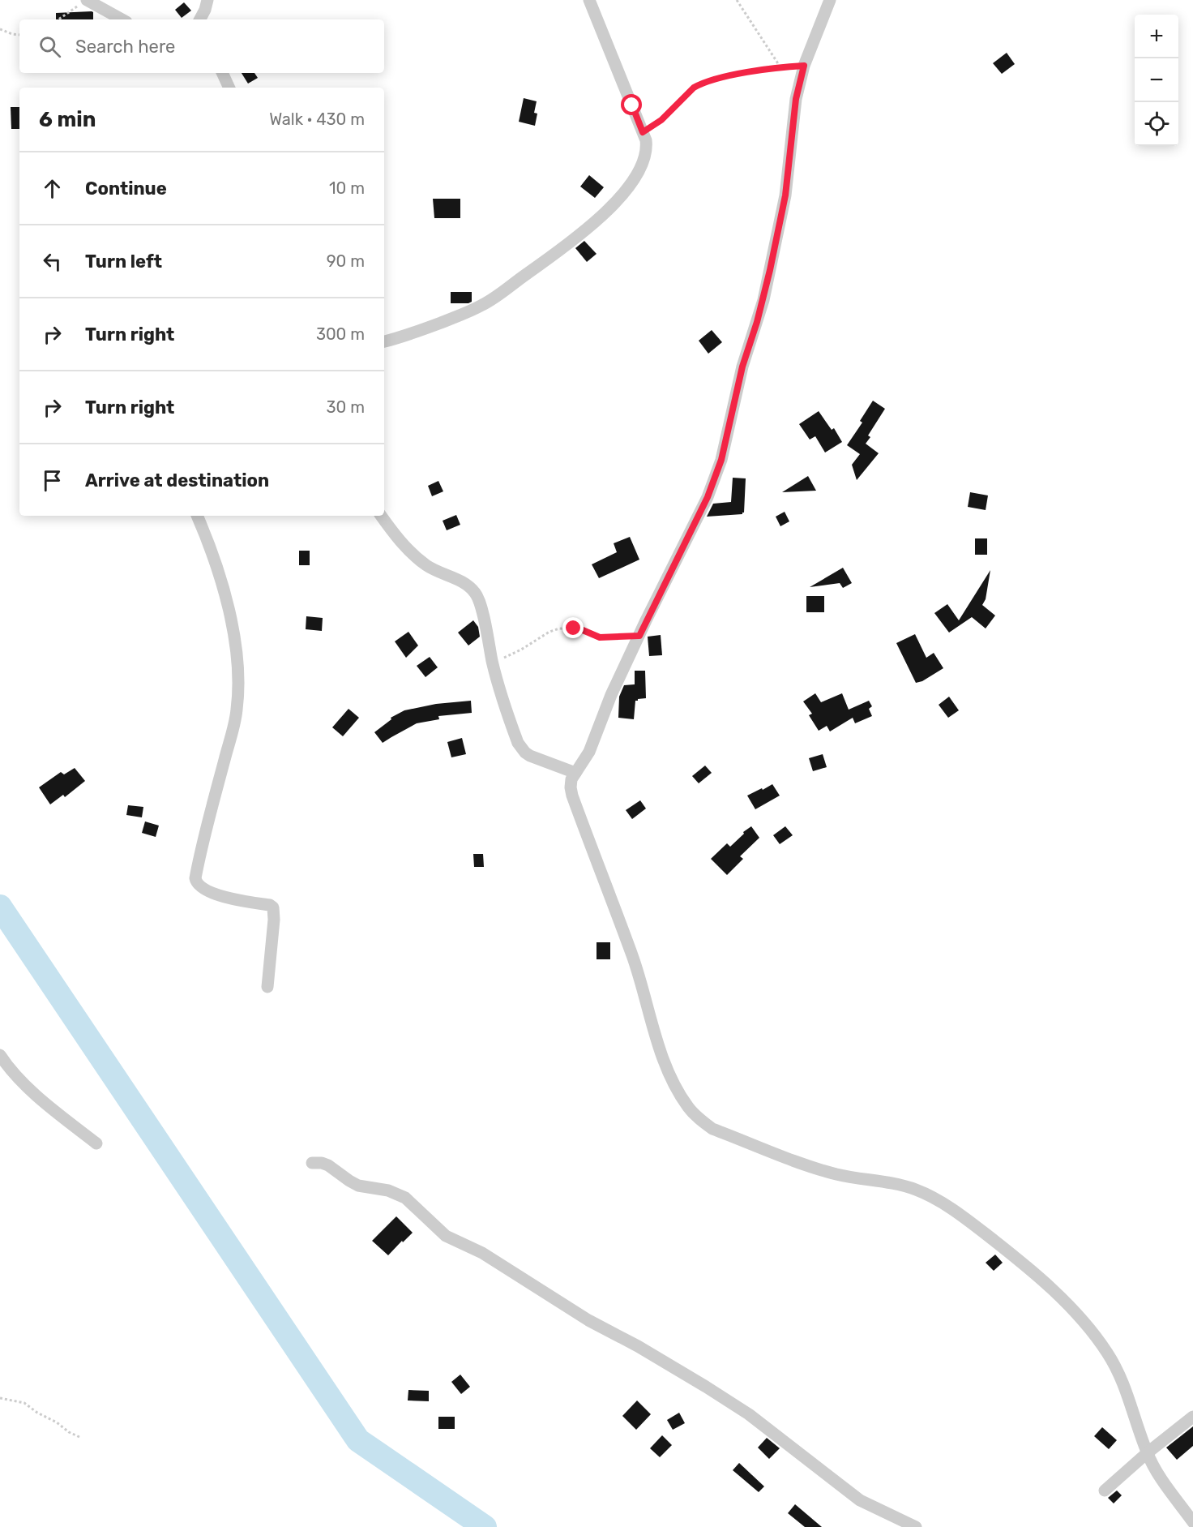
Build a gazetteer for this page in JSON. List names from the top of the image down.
{
  "page": {
    "map_buttons": ["+", "−"],
    "search": "Search here",
    "heading": ["6 min", "Walk · 430 m"],
    "list": [
      ["Continue", "10 m"],
      ["Turn left", "90 m"],
      ["Turn right", "300 m"],
      ["Turn right", "30 m"],
      "Arrive at destination"
    ]
  }
}
